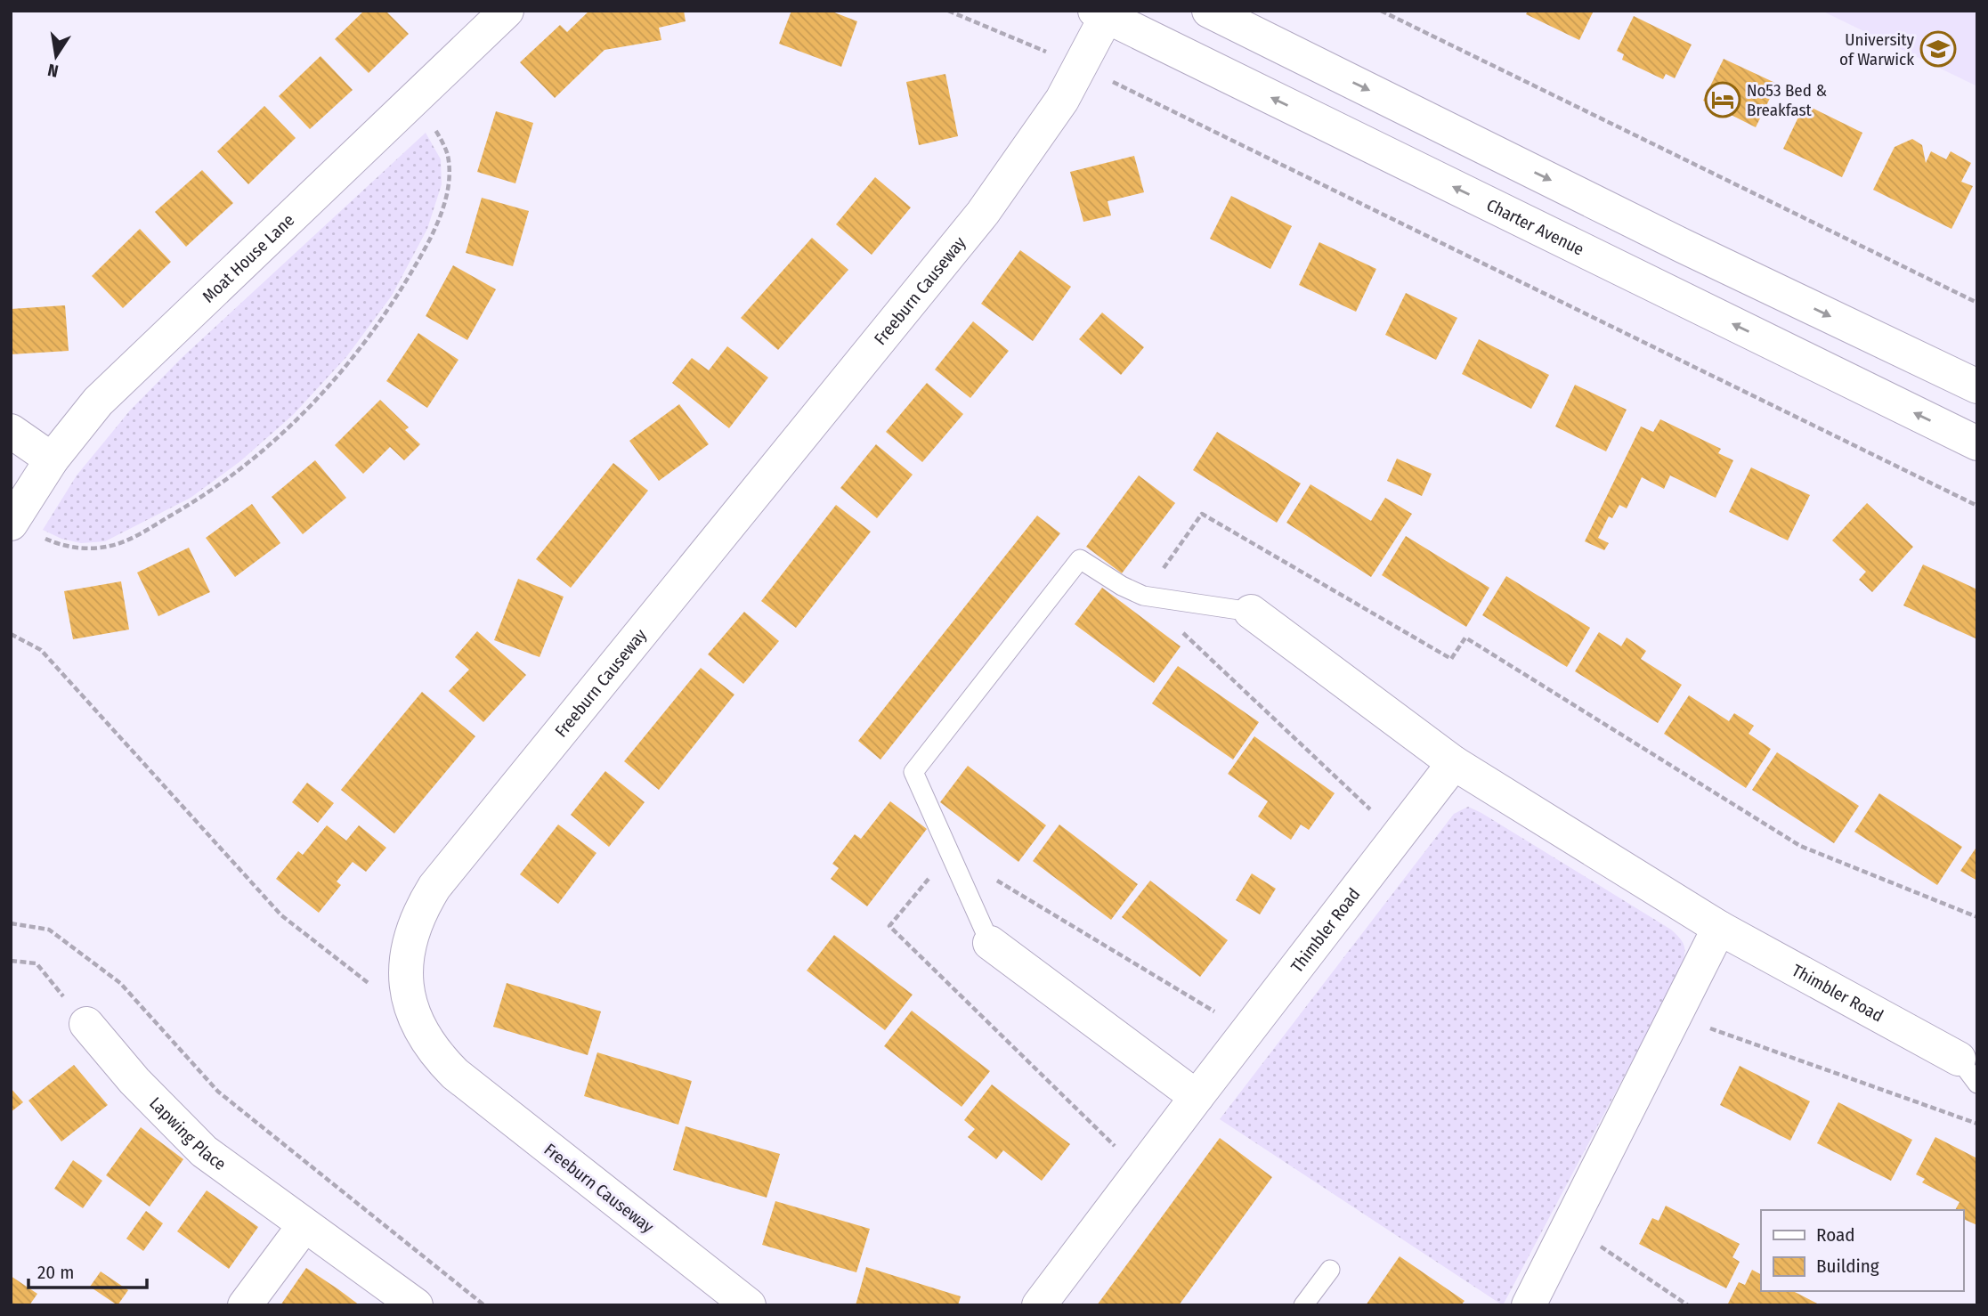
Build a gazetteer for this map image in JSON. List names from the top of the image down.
{
  "streets": {
    "street": [
      "Charter Avenue",
      "Moat House Lane",
      "Freeburn Causeway",
      "Thimbler Road",
      "Lapwing Place"
    ]
  },
  "crossings": [
    ["Charter Avenue", "Freeburn Causeway"]
  ],
  "places": {
    "school or university": ["University of Warwick"],
    "hotel": ["No53 Bed & Breakfast"]
  },
  "legend": ["Road", "Building"],
  "scale_bar": "20 m",
  "north": "bottom"
}
